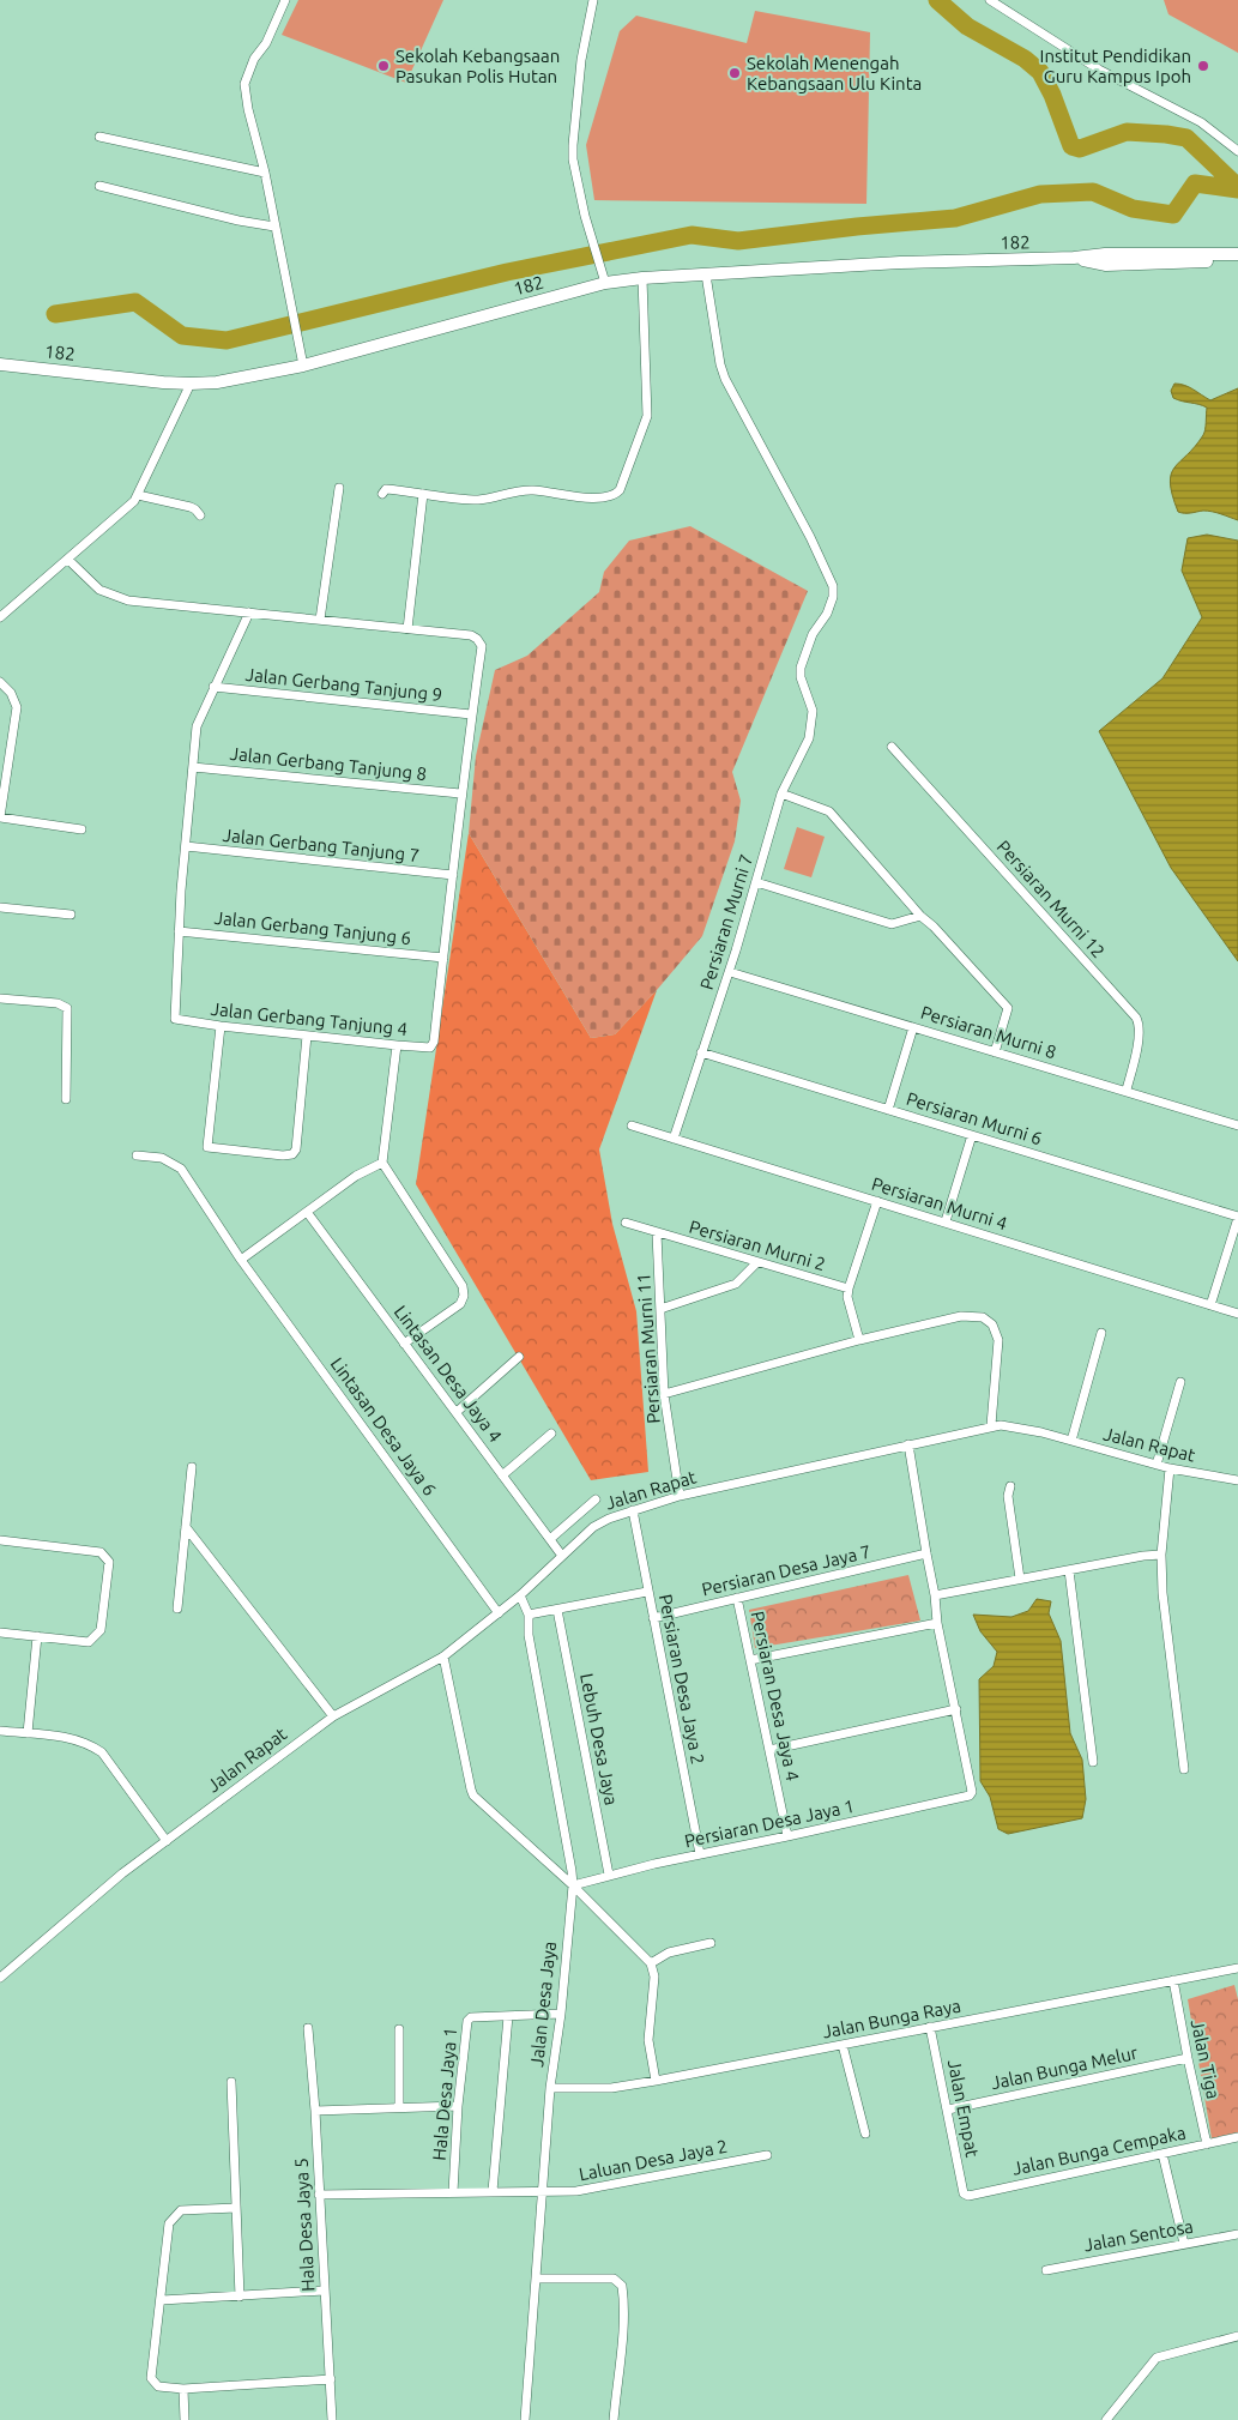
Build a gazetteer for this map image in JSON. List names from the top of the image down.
{
  "streets": {
    "street": [
      "182",
      "Jalan Gerbang Tanjung 9",
      "Jalan Gerbang Tanjung 8",
      "Jalan Gerbang Tanjung 7",
      "Persiaran Murni 12",
      "Persiaran Murni 7",
      "Jalan Gerbang Tanjung 6",
      "Jalan Gerbang Tanjung 4",
      "Persiaran Murni 8",
      "Persiaran Murni 6",
      "Persiaran Murni 4",
      "Persiaran Murni 2",
      "Persiaran Murni 11",
      "Lintasan Desa Jaya 4",
      "Lintasan Desa Jaya 6",
      "Jalan Rapat",
      "Persiaran Desa Jaya 7",
      "Persiaran Desa Jaya 2",
      "Persiaran Desa Jaya 4",
      "Lebuh Desa Jaya",
      "Persiaran Desa Jaya 1",
      "Jalan Desa Jaya",
      "Jalan Bunga Raya",
      "Jalan Tiga",
      "Jalan Bunga Melur",
      "Hala Desa Jaya 1",
      "Jalan Empat",
      "Jalan Bunga Cempaka",
      "Laluan Desa Jaya 2",
      "Hala Desa Jaya 5",
      "Jalan Sentosa"
    ]
  },
  "crossings": [
    ["182", "Persiaran Murni 7"],
    ["Persiaran Murni 12", "Persiaran Murni 8"],
    ["Persiaran Murni 7", "Persiaran Murni 8"],
    ["Persiaran Murni 7", "Persiaran Murni 6"],
    ["Persiaran Murni 7", "Persiaran Murni 4"],
    ["Jalan Gerbang Tanjung 6", "Jalan Gerbang Tanjung 4"],
    ["Persiaran Murni 2", "Persiaran Murni 11"],
    ["Persiaran Murni 11", "Jalan Rapat"],
    ["Lintasan Desa Jaya 4", "Jalan Rapat"],
    ["Lintasan Desa Jaya 6", "Jalan Rapat"],
    ["Jalan Rapat", "Persiaran Desa Jaya 2"],
    ["Jalan Rapat", "Jalan Desa Jaya"],
    ["Persiaran Desa Jaya 7", "Persiaran Desa Jaya 2"],
    ["Persiaran Desa Jaya 7", "Persiaran Desa Jaya 4"],
    ["Persiaran Desa Jaya 2", "Persiaran Desa Jaya 1"],
    ["Persiaran Desa Jaya 4", "Persiaran Desa Jaya 1"],
    ["Lebuh Desa Jaya", "Persiaran Desa Jaya 1"],
    ["Persiaran Desa Jaya 1", "Jalan Desa Jaya"],
    ["Jalan Desa Jaya", "Jalan Bunga Raya"],
    ["Jalan Desa Jaya", "Hala Desa Jaya 1"],
    ["Jalan Desa Jaya", "Laluan Desa Jaya 2"],
    ["Jalan Bunga Raya", "Jalan Tiga"],
    ["Jalan Bunga Raya", "Jalan Empat"],
    ["Jalan Tiga", "Jalan Bunga Melur"],
    ["Jalan Tiga", "Jalan Bunga Cempaka"],
    ["Jalan Bunga Melur", "Jalan Empat"],
    ["Hala Desa Jaya 1", "Laluan Desa Jaya 2"],
    ["Jalan Empat", "Jalan Bunga Cempaka"],
    ["Laluan Desa Jaya 2", "Hala Desa Jaya 5"]
  ],
  "places": ["Sekolah Kebangsaan Pasukan Polis Hutan", "Institut Pendidikan Guru Kampus Ipoh", "Sekolah Menengah Kebangsaan Ulu Kinta"]
}
